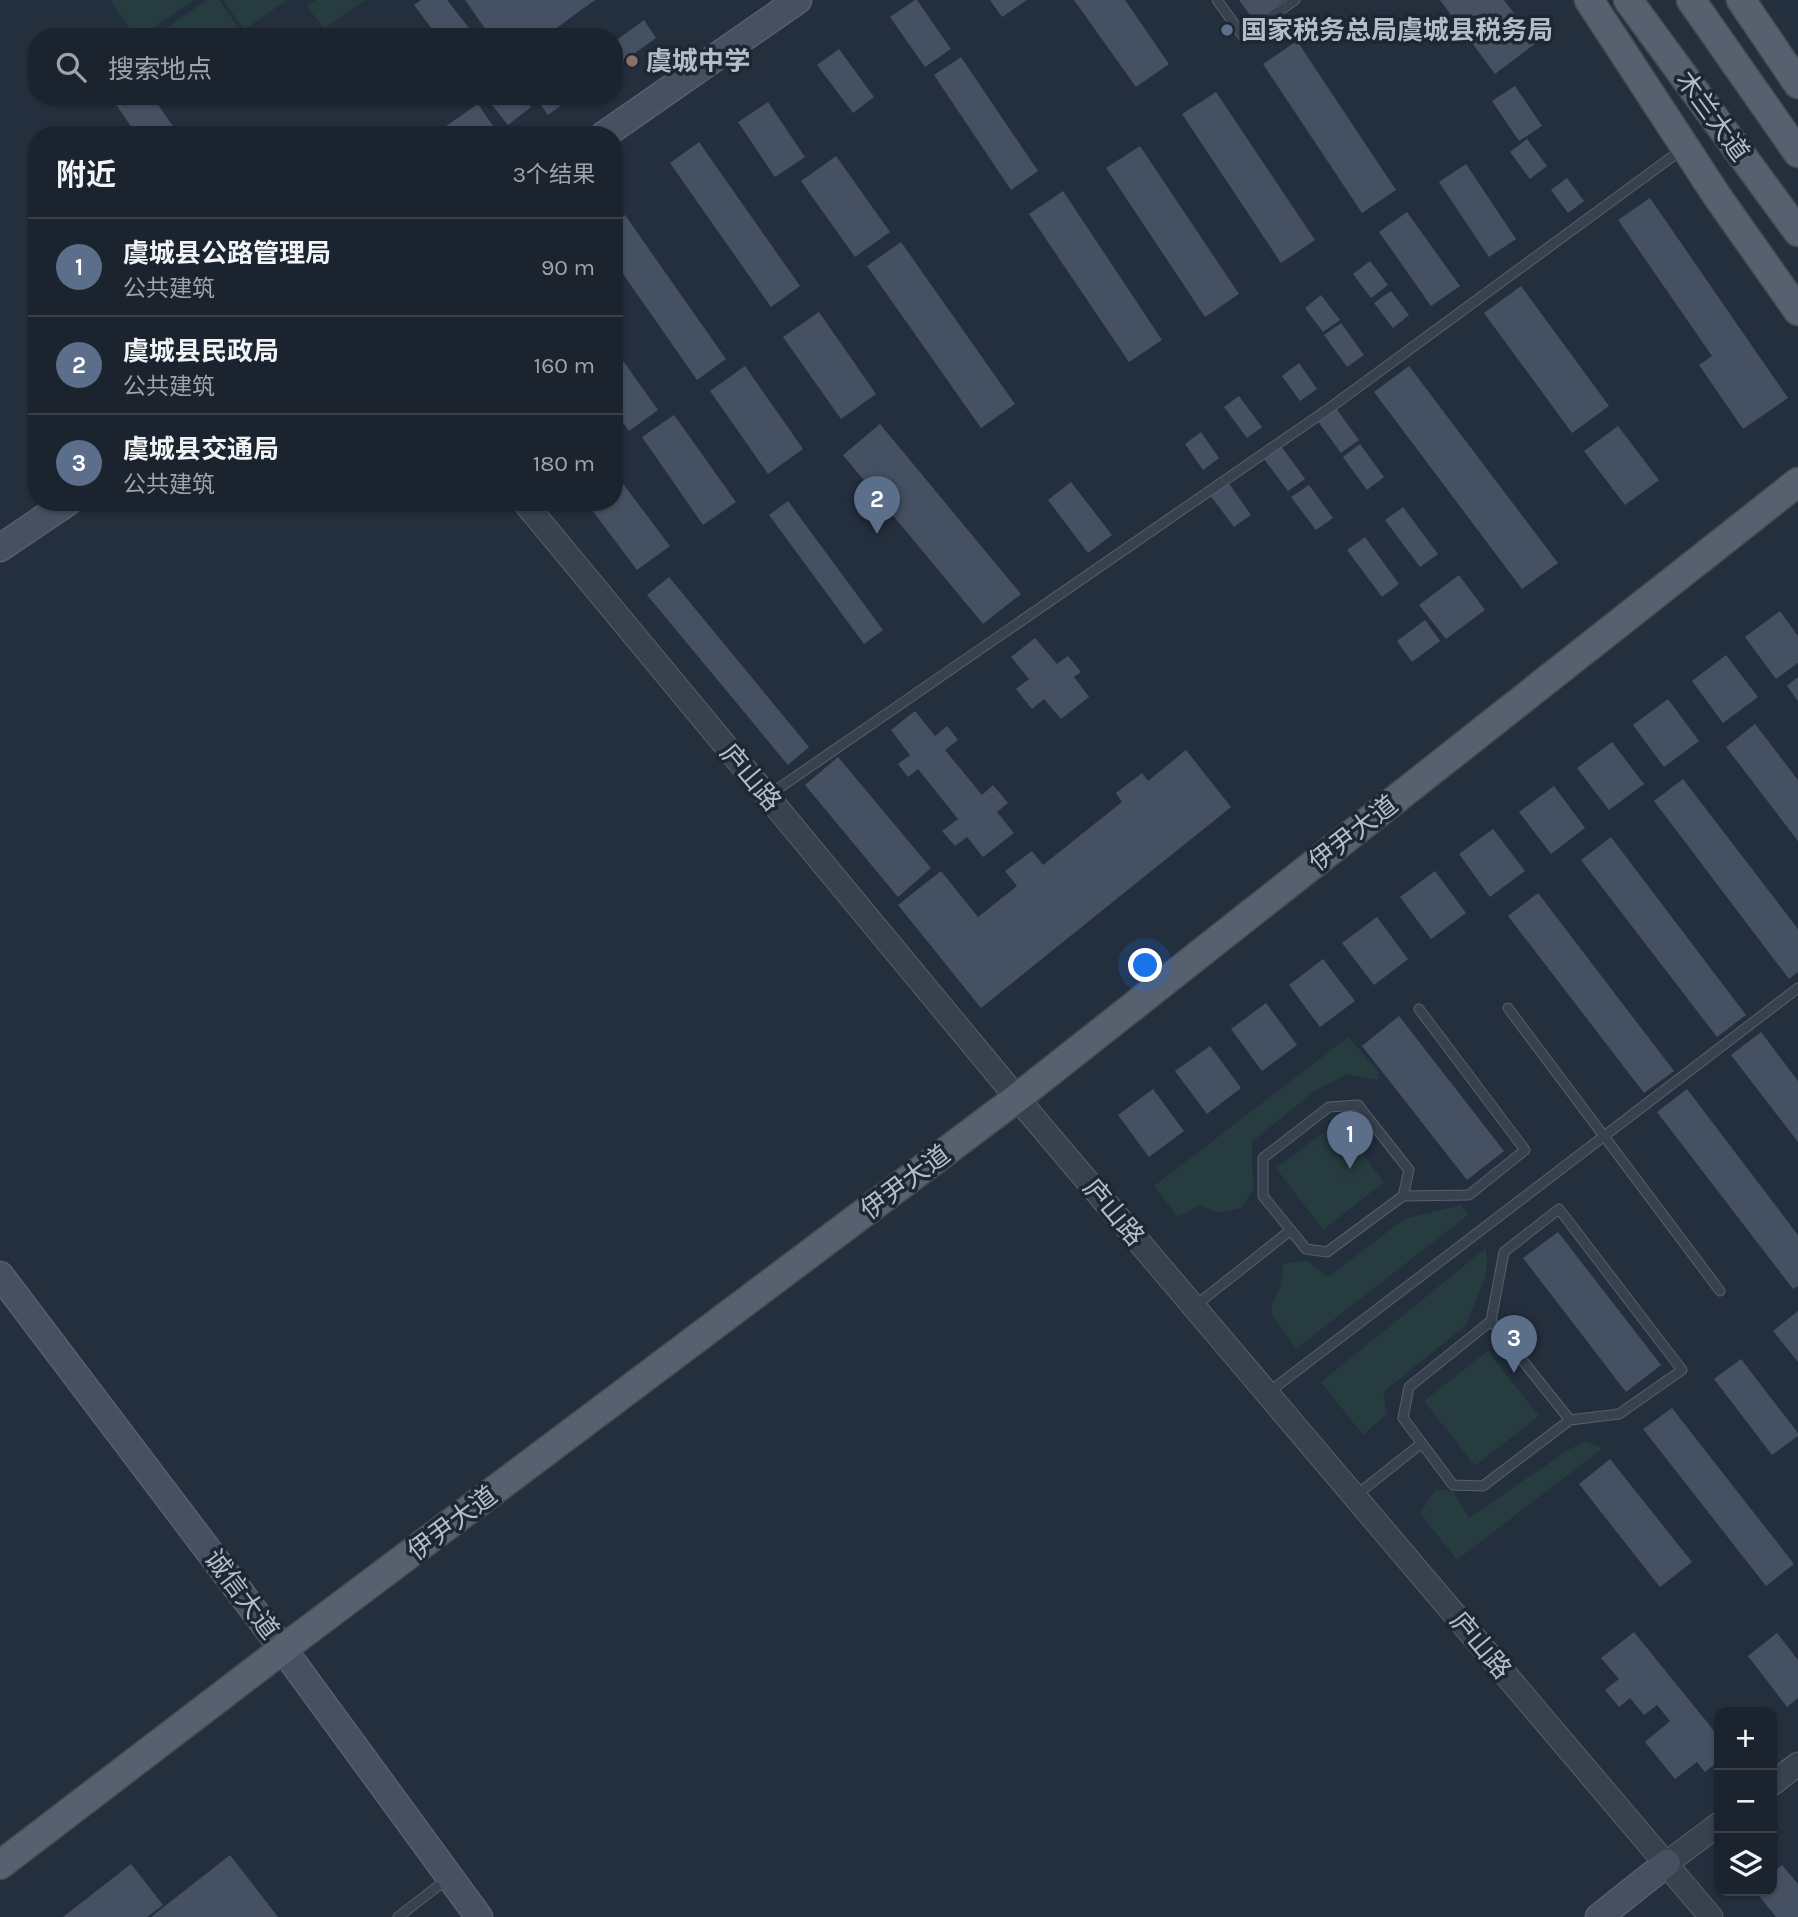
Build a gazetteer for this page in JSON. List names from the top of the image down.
{
  "streets": {
    "main road": ["木兰大道", "伊尹大道", "诚信大道"],
    "street": ["庐山路"]
  },
  "crossings": [
    ["庐山路", "伊尹大道"],
    ["伊尹大道", "诚信大道"]
  ],
  "places": ["国家税务总局虞城县税务局", "虞城中学"],
  "page": {
    "search": "搜索地点",
    "heading": ["附近", "3个结果"],
    "list": [
      {
        "mark": "1",
        "name": "虞城县公路管理局",
        "note": "公共建筑",
        "value": "90 m"
      },
      {
        "mark": "2",
        "name": "虞城县民政局",
        "note": "公共建筑",
        "value": "160 m"
      },
      {
        "mark": "3",
        "name": "虞城县交通局",
        "note": "公共建筑",
        "value": "180 m"
      }
    ],
    "pins": ["2", "1", "3"],
    "map_buttons": ["+", "−"]
  }
}
